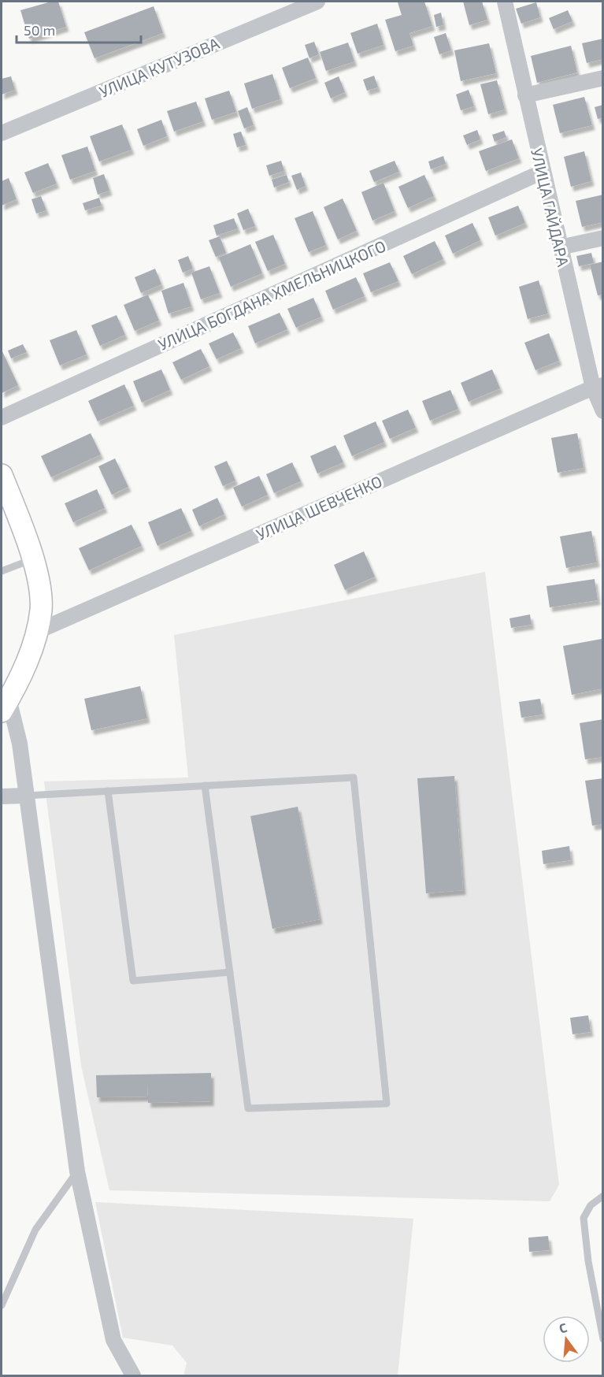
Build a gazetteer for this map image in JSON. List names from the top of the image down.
{
  "streets": {
    "street": [
      "УЛИЦА КУТУЗОВА",
      "УЛИЦА ГАЙДАРА",
      "УЛИЦА БОГДАНА ХМЕЛЬНИЦКОГО",
      "УЛИЦА ШЕВЧЕНКО"
    ]
  },
  "crossings": [
    ["УЛИЦА ГАЙДАРА", "УЛИЦА БОГДАНА ХМЕЛЬНИЦКОГО"],
    ["УЛИЦА ГАЙДАРА", "УЛИЦА ШЕВЧЕНКО"]
  ],
  "scale_bar": "50 m",
  "north": "top"
}
